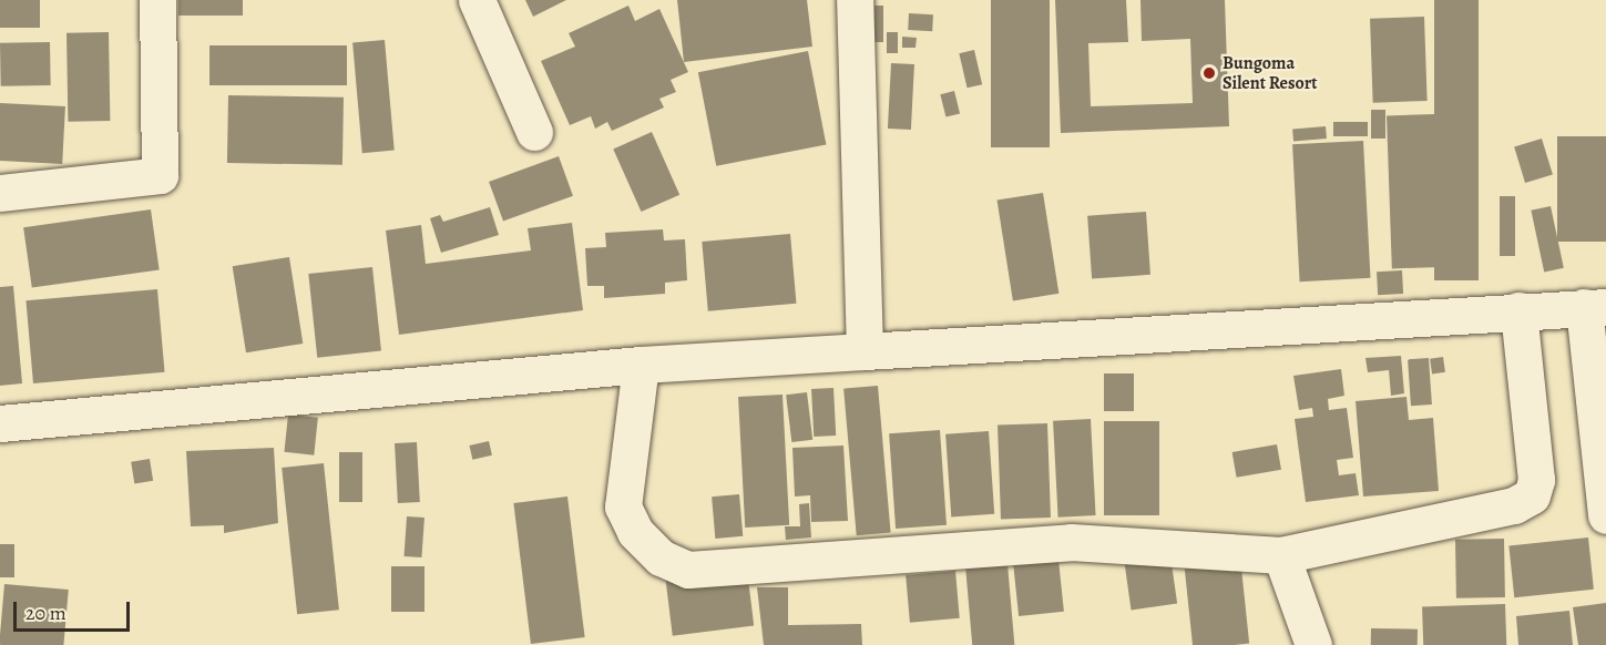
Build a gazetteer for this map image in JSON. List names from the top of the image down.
{
  "places": ["Bungoma Silent Resort"],
  "scale_bar": "20 m"
}
